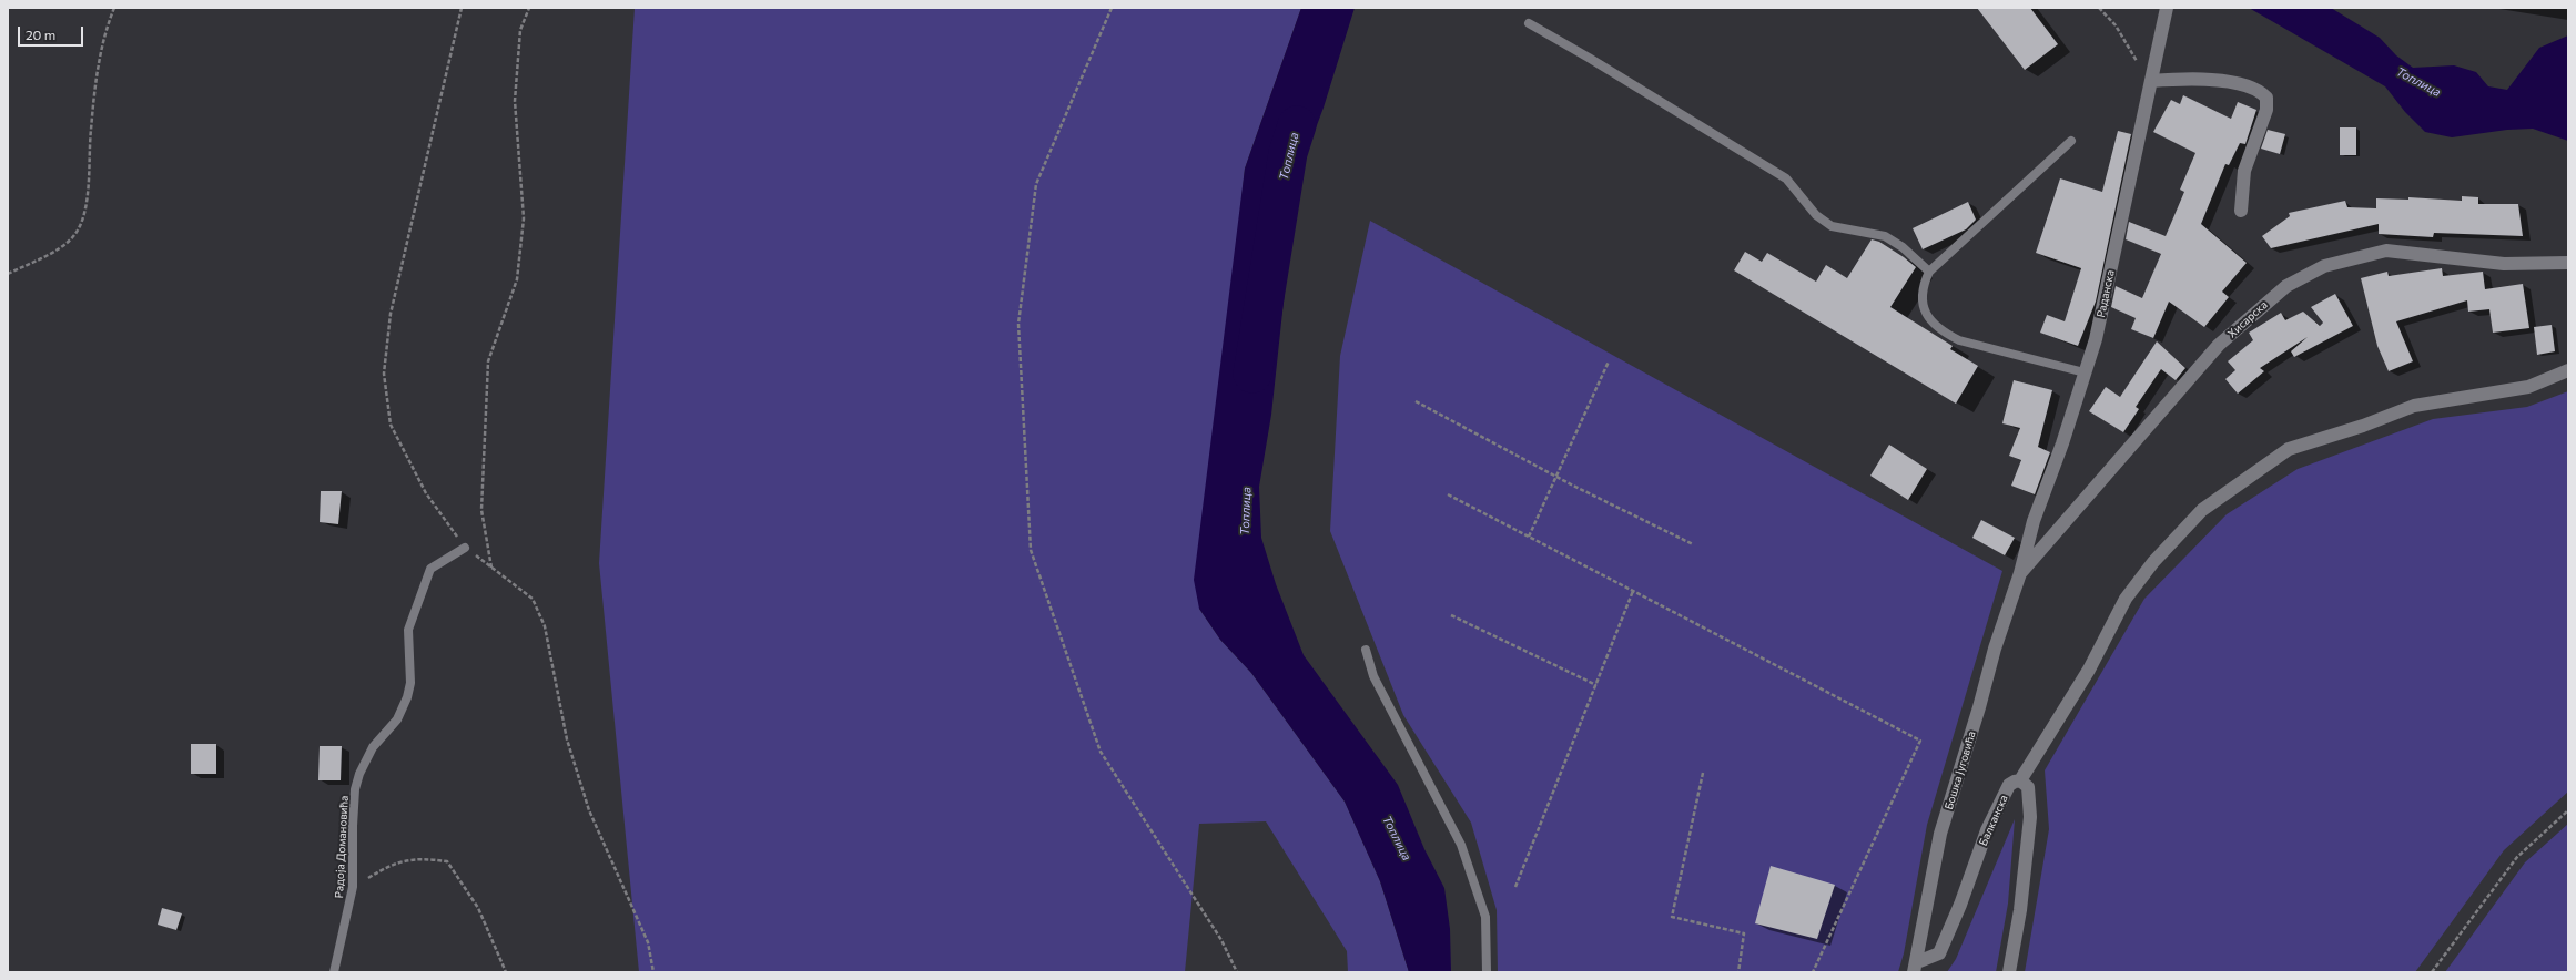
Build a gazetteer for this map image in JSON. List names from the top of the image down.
{
  "streets": {
    "street": [
      "Раданска",
      "Хисарска",
      "Бошка Југовића",
      "Балканска"
    ],
    "lane": ["Радоја Домановића"]
  },
  "crossings": [
    ["Раданска", "Хисарска"],
    ["Раданска", "Бошка Југовића"],
    ["Хисарска", "Бошка Југовића"],
    ["Бошка Југовића", "Балканска"]
  ],
  "water": ["Топлица"],
  "scale_bar": "20 m"
}
